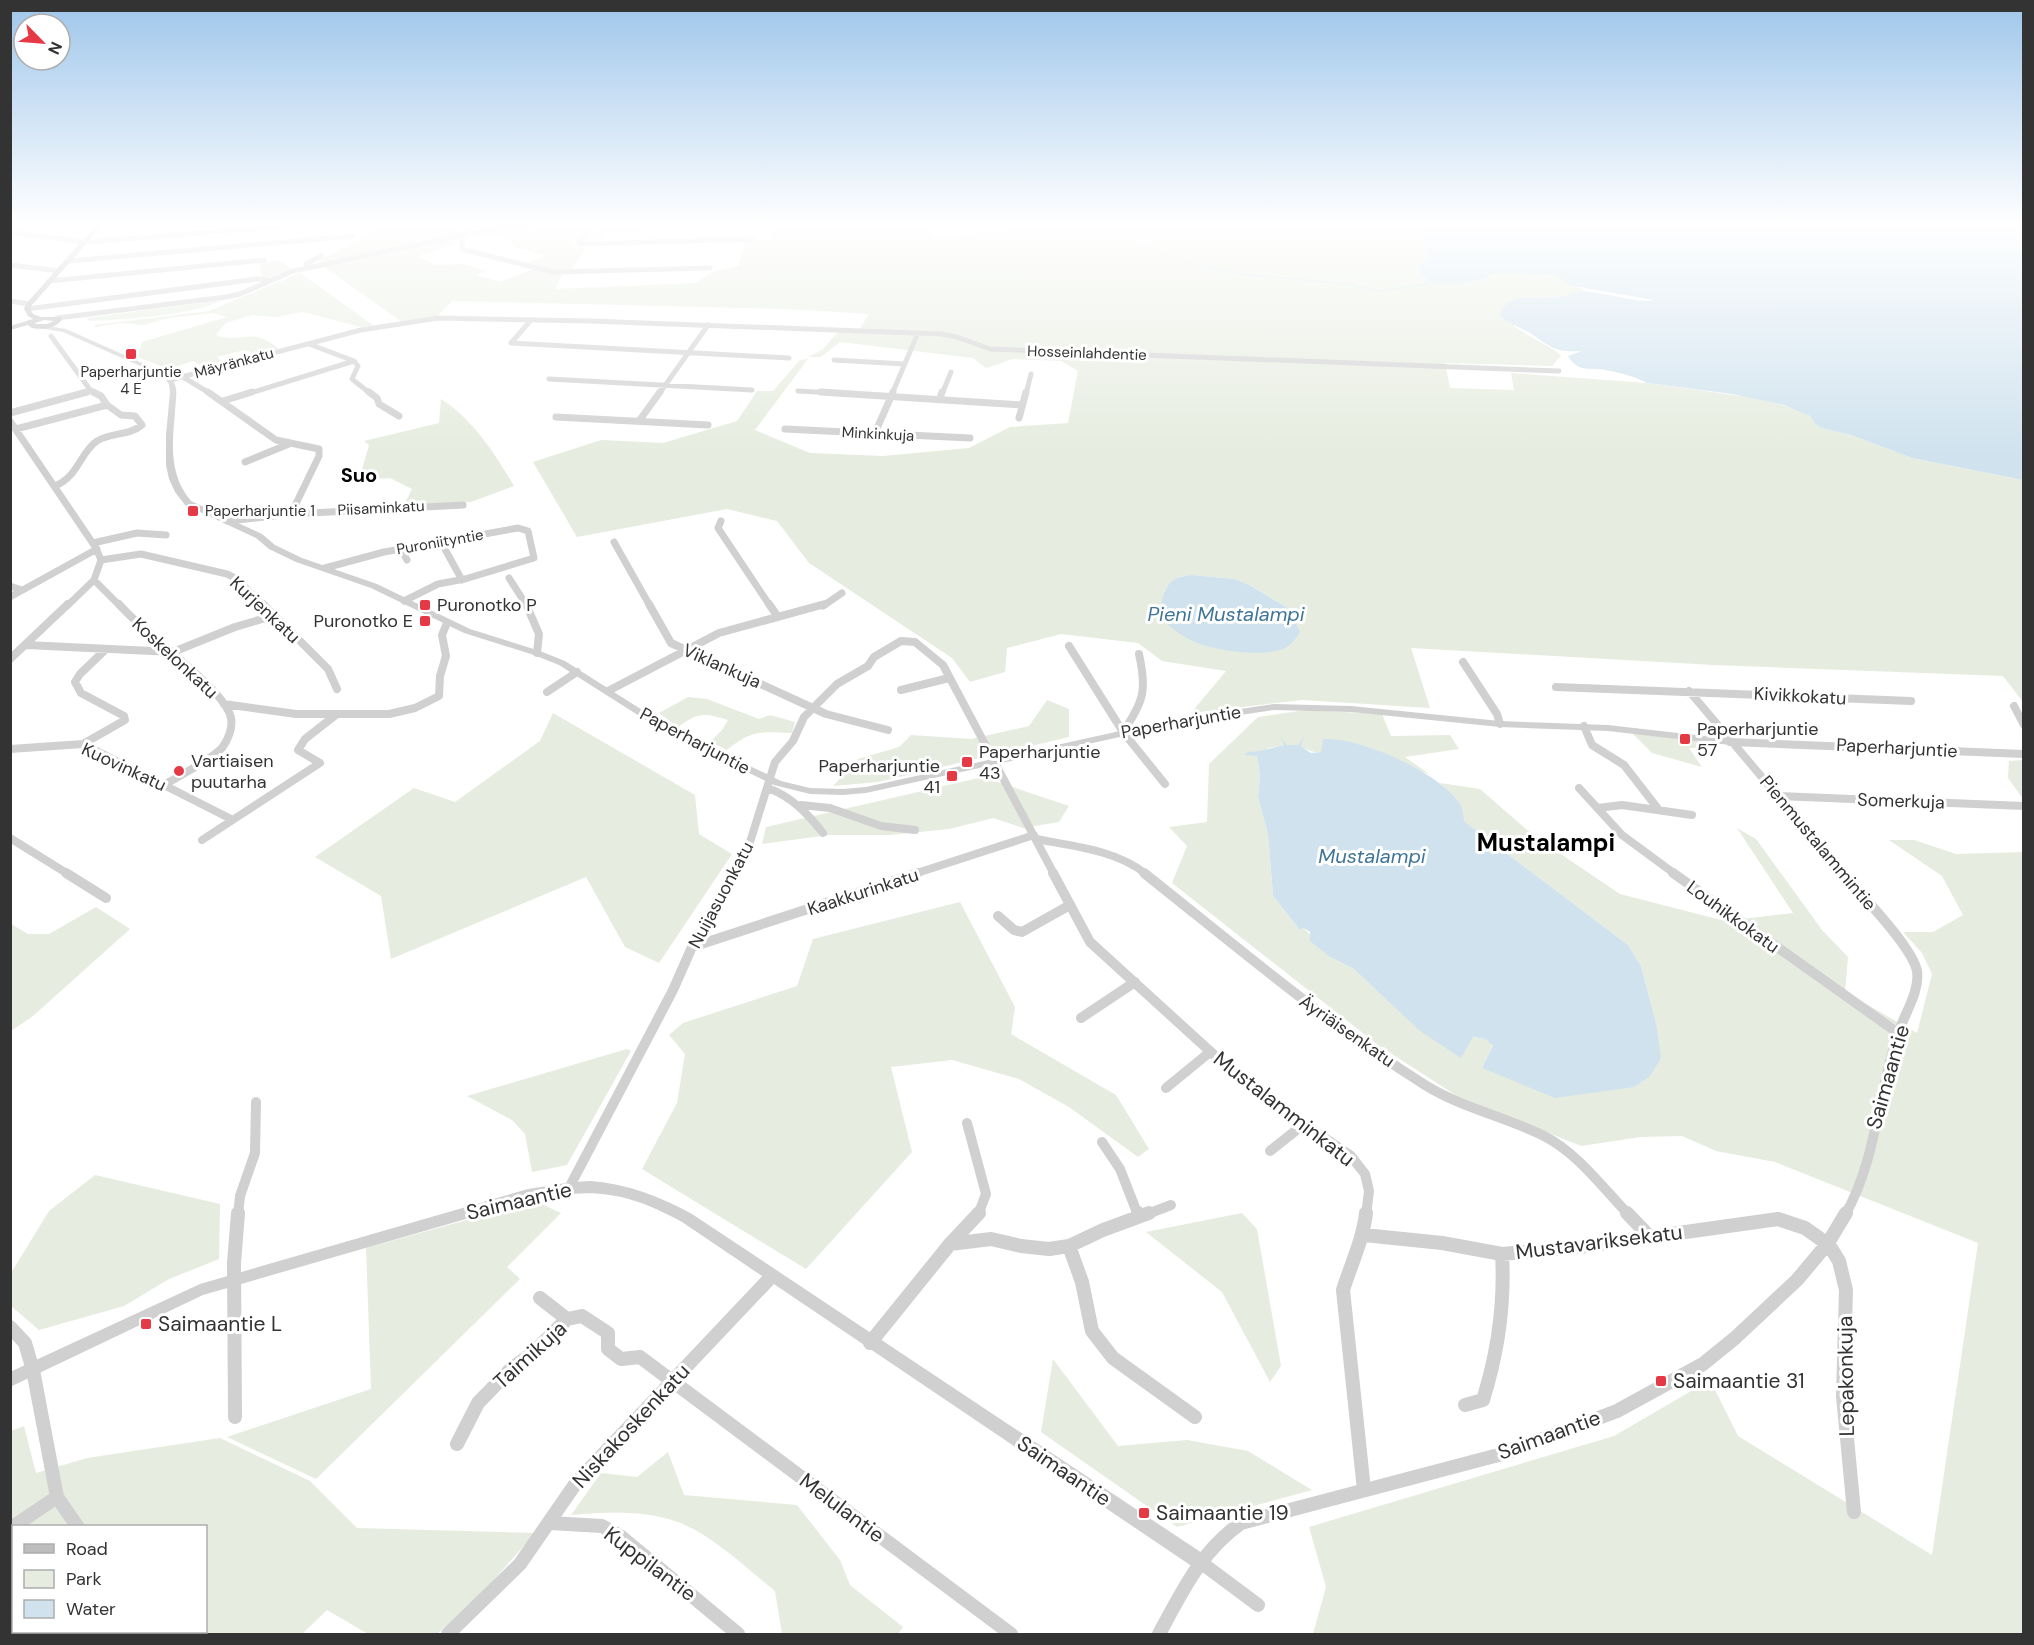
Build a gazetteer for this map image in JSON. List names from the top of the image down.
{
  "streets": {
    "street": [
      "Hosseinlahdentie",
      "Mäyränkatu",
      "Minkinkuja",
      "Piisaminkatu",
      "Puroniityntie",
      "Kurjenkatu",
      "Koskelonkatu",
      "Viklankuja",
      "Kivikkokatu",
      "Paperharjuntie",
      "Kuovinkatu",
      "Somerkuja",
      "Pienmustalammintie",
      "Kaakkurinkatu",
      "Nuijasuonkatu",
      "Louhikkokatu",
      "Äyriäisenkatu",
      "Saimaantie",
      "Mustalamminkatu",
      "Mustavariksekatu",
      "Taimikuja",
      "Lepakonkuja",
      "Niskakoskenkatu",
      "Melulantie",
      "Kuppilantie"
    ]
  },
  "crossings": [
    ["Hosseinlahdentie", "Mäyränkatu"],
    ["Mäyränkatu", "Paperharjuntie"],
    ["Piisaminkatu", "Paperharjuntie"],
    ["Puroniityntie", "Paperharjuntie"],
    ["Koskelonkatu", "Kuovinkatu"],
    ["Viklankuja", "Nuijasuonkatu"],
    ["Kivikkokatu", "Pienmustalammintie"],
    ["Paperharjuntie", "Pienmustalammintie"],
    ["Paperharjuntie", "Nuijasuonkatu"],
    ["Paperharjuntie", "Mustalamminkatu"],
    ["Somerkuja", "Pienmustalammintie"],
    ["Pienmustalammintie", "Saimaantie"],
    ["Kaakkurinkatu", "Nuijasuonkatu"],
    ["Kaakkurinkatu", "Äyriäisenkatu"],
    ["Kaakkurinkatu", "Mustalamminkatu"],
    ["Nuijasuonkatu", "Saimaantie"],
    ["Nuijasuonkatu", "Mustalamminkatu"],
    ["Louhikkokatu", "Saimaantie"],
    ["Äyriäisenkatu", "Mustalamminkatu"],
    ["Äyriäisenkatu", "Mustavariksekatu"],
    ["Saimaantie", "Mustalamminkatu"],
    ["Saimaantie", "Mustavariksekatu"],
    ["Saimaantie", "Lepakonkuja"],
    ["Saimaantie", "Niskakoskenkatu"],
    ["Mustalamminkatu", "Mustavariksekatu"],
    ["Mustavariksekatu", "Lepakonkuja"],
    ["Taimikuja", "Niskakoskenkatu"],
    ["Taimikuja", "Melulantie"],
    ["Niskakoskenkatu", "Melulantie"],
    ["Niskakoskenkatu", "Kuppilantie"]
  ],
  "districts": ["Suo", "Mustalampi"],
  "water": ["Pieni Mustalampi", "Mustalampi"],
  "places": {
    "transit": [
      "Paperharjuntie 4 E",
      "Paperharjuntie 1",
      "Puronotko P",
      "Puronotko E",
      "Paperharjuntie 57",
      "Paperharjuntie 43",
      "Paperharjuntie 41",
      "Saimaantie L",
      "Saimaantie 31",
      "Saimaantie 19"
    ],
    "other": ["Vartiaisen puutarha"]
  },
  "legend": ["Road", "Park", "Water"],
  "north": "bottom right"
}
